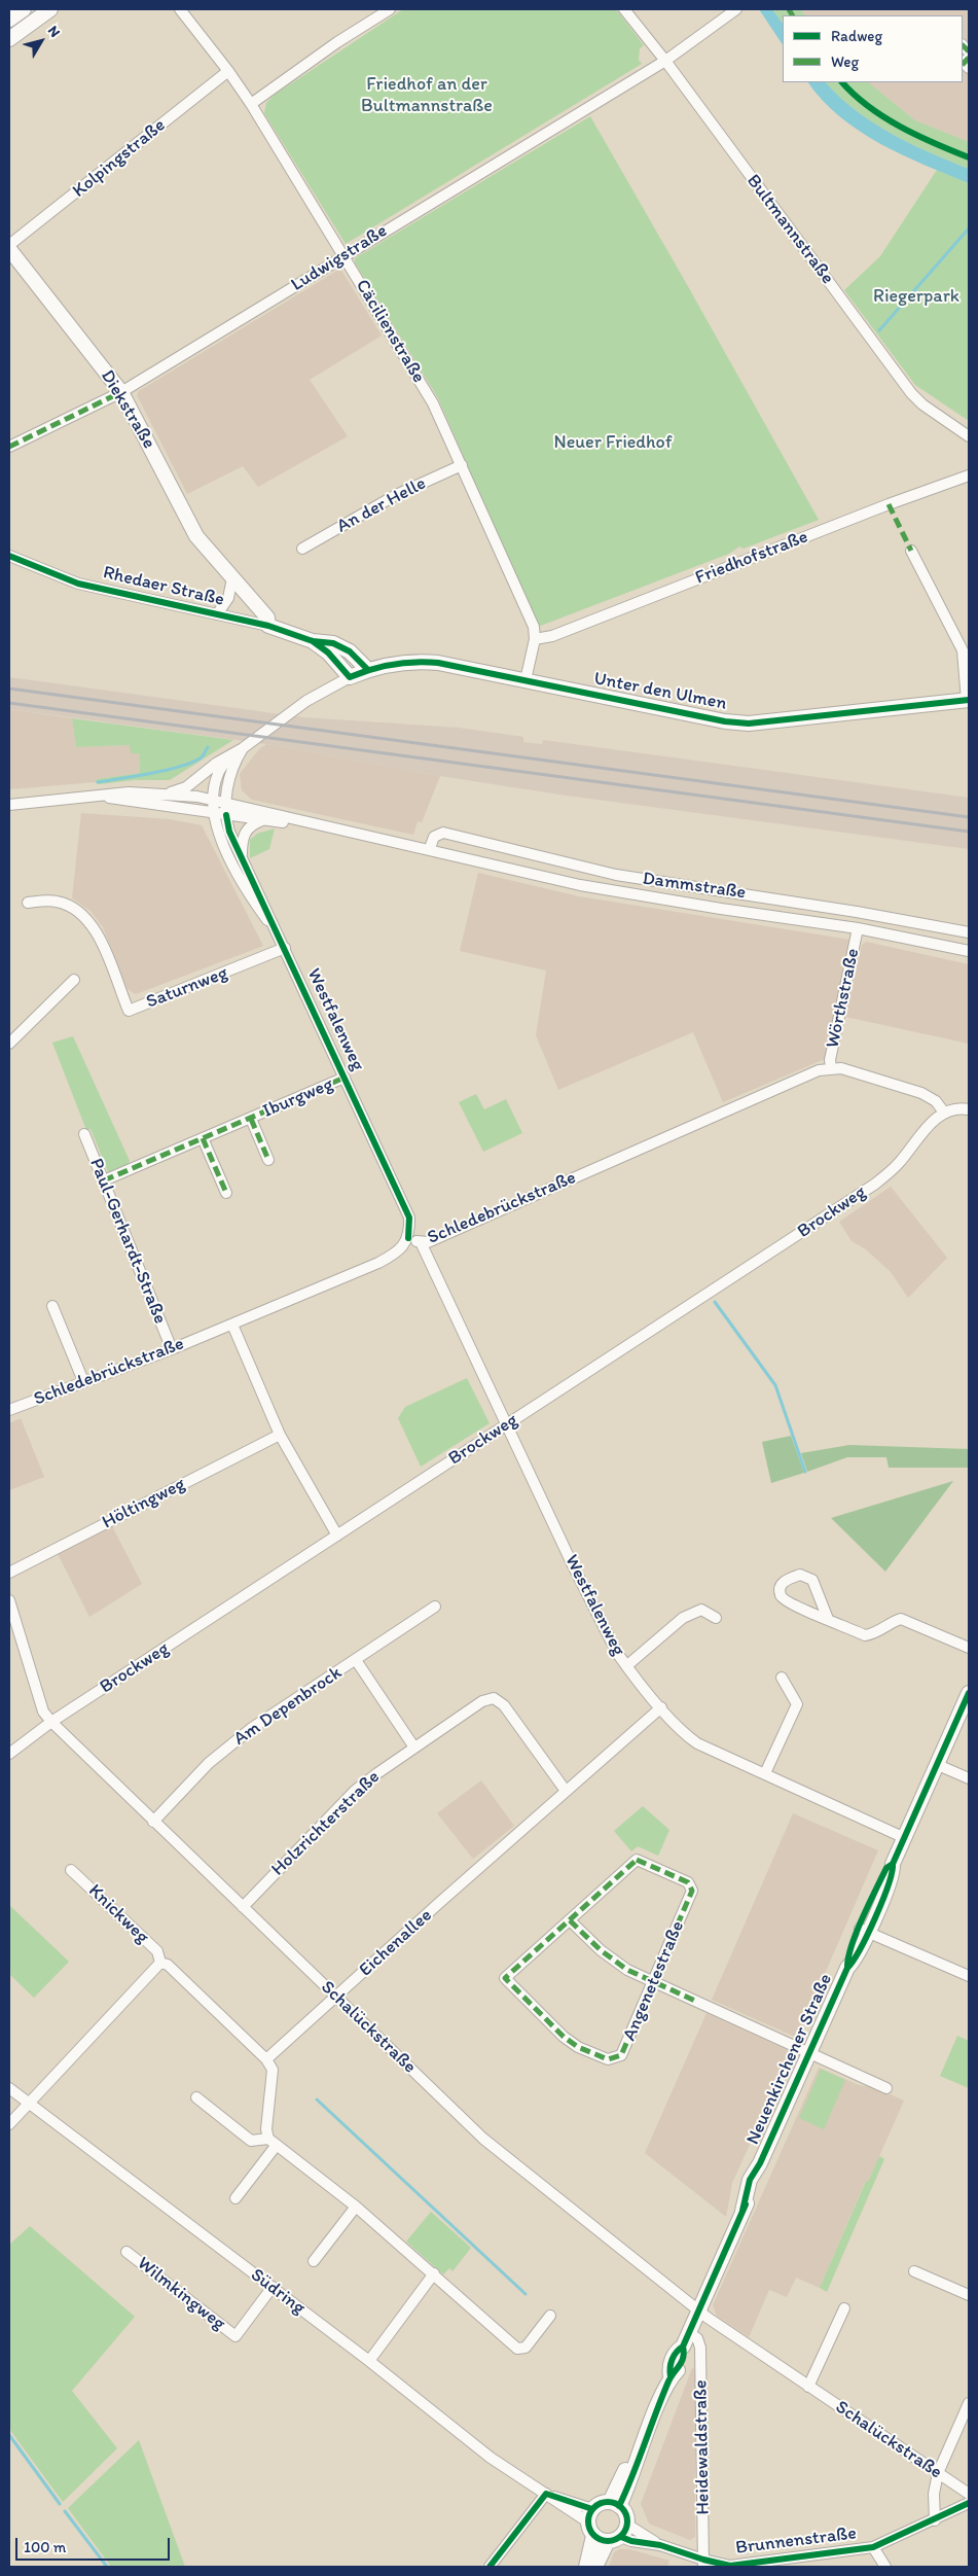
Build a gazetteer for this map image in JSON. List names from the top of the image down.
{
  "streets": {
    "main road": [
      "Diekstraße",
      "Rhedaer Straße",
      "Unter den Ulmen",
      "Neuenkirchener Straße"
    ],
    "street": [
      "Kolpingstraße",
      "Bultmannstraße",
      "Ludwigstraße",
      "Cäcilienstraße",
      "An der Helle",
      "Friedhofstraße",
      "Dammstraße",
      "Saturnweg",
      "Wörthstraße",
      "Westfalenweg",
      "Iburgweg",
      "Schledebrückstraße",
      "Brockweg",
      "Paul-Gerhardt-Straße",
      "Höltingweg",
      "Am Depenbrock",
      "Holzrichterstraße",
      "Knickweg",
      "Eichenallee",
      "Angenetestraße",
      "Schalückstraße",
      "Südring",
      "Wilmkingweg",
      "Heidewaldstraße",
      "Brunnenstraße"
    ]
  },
  "crossings": [
    ["Kolpingstraße", "Cäcilienstraße"],
    ["Bultmannstraße", "Ludwigstraße"],
    ["Ludwigstraße", "Cäcilienstraße"],
    ["Ludwigstraße", "Diekstraße"],
    ["Cäcilienstraße", "An der Helle"],
    ["Cäcilienstraße", "Friedhofstraße"],
    ["Cäcilienstraße", "Unter den Ulmen"],
    ["Diekstraße", "Rhedaer Straße"],
    ["Rhedaer Straße", "Unter den Ulmen"],
    ["Unter den Ulmen", "Dammstraße"],
    ["Unter den Ulmen", "Westfalenweg"],
    ["Dammstraße", "Wörthstraße"],
    ["Dammstraße", "Westfalenweg"],
    ["Saturnweg", "Westfalenweg"],
    ["Wörthstraße", "Schledebrückstraße"],
    ["Westfalenweg", "Iburgweg"],
    ["Westfalenweg", "Schledebrückstraße"],
    ["Westfalenweg", "Brockweg"],
    ["Westfalenweg", "Eichenallee"],
    ["Westfalenweg", "Neuenkirchener Straße"],
    ["Iburgweg", "Paul-Gerhardt-Straße"],
    ["Schledebrückstraße", "Brockweg"],
    ["Schledebrückstraße", "Paul-Gerhardt-Straße"],
    ["Brockweg", "Schalückstraße"],
    ["Am Depenbrock", "Schalückstraße"],
    ["Holzrichterstraße", "Eichenallee"],
    ["Holzrichterstraße", "Schalückstraße"],
    ["Eichenallee", "Schalückstraße"],
    ["Schalückstraße", "Neuenkirchener Straße"],
    ["Neuenkirchener Straße", "Südring"],
    ["Neuenkirchener Straße", "Heidewaldstraße"],
    ["Neuenkirchener Straße", "Brunnenstraße"],
    ["Südring", "Wilmkingweg"],
    ["Südring", "Brunnenstraße"],
    ["Heidewaldstraße", "Brunnenstraße"]
  ],
  "parks": ["Friedhof an der Bultmannstraße", "Riegerpark", "Neuer Friedhof"],
  "legend": ["Radweg", "Weg"],
  "scale_bar": "100 m",
  "north": "top right"
}
